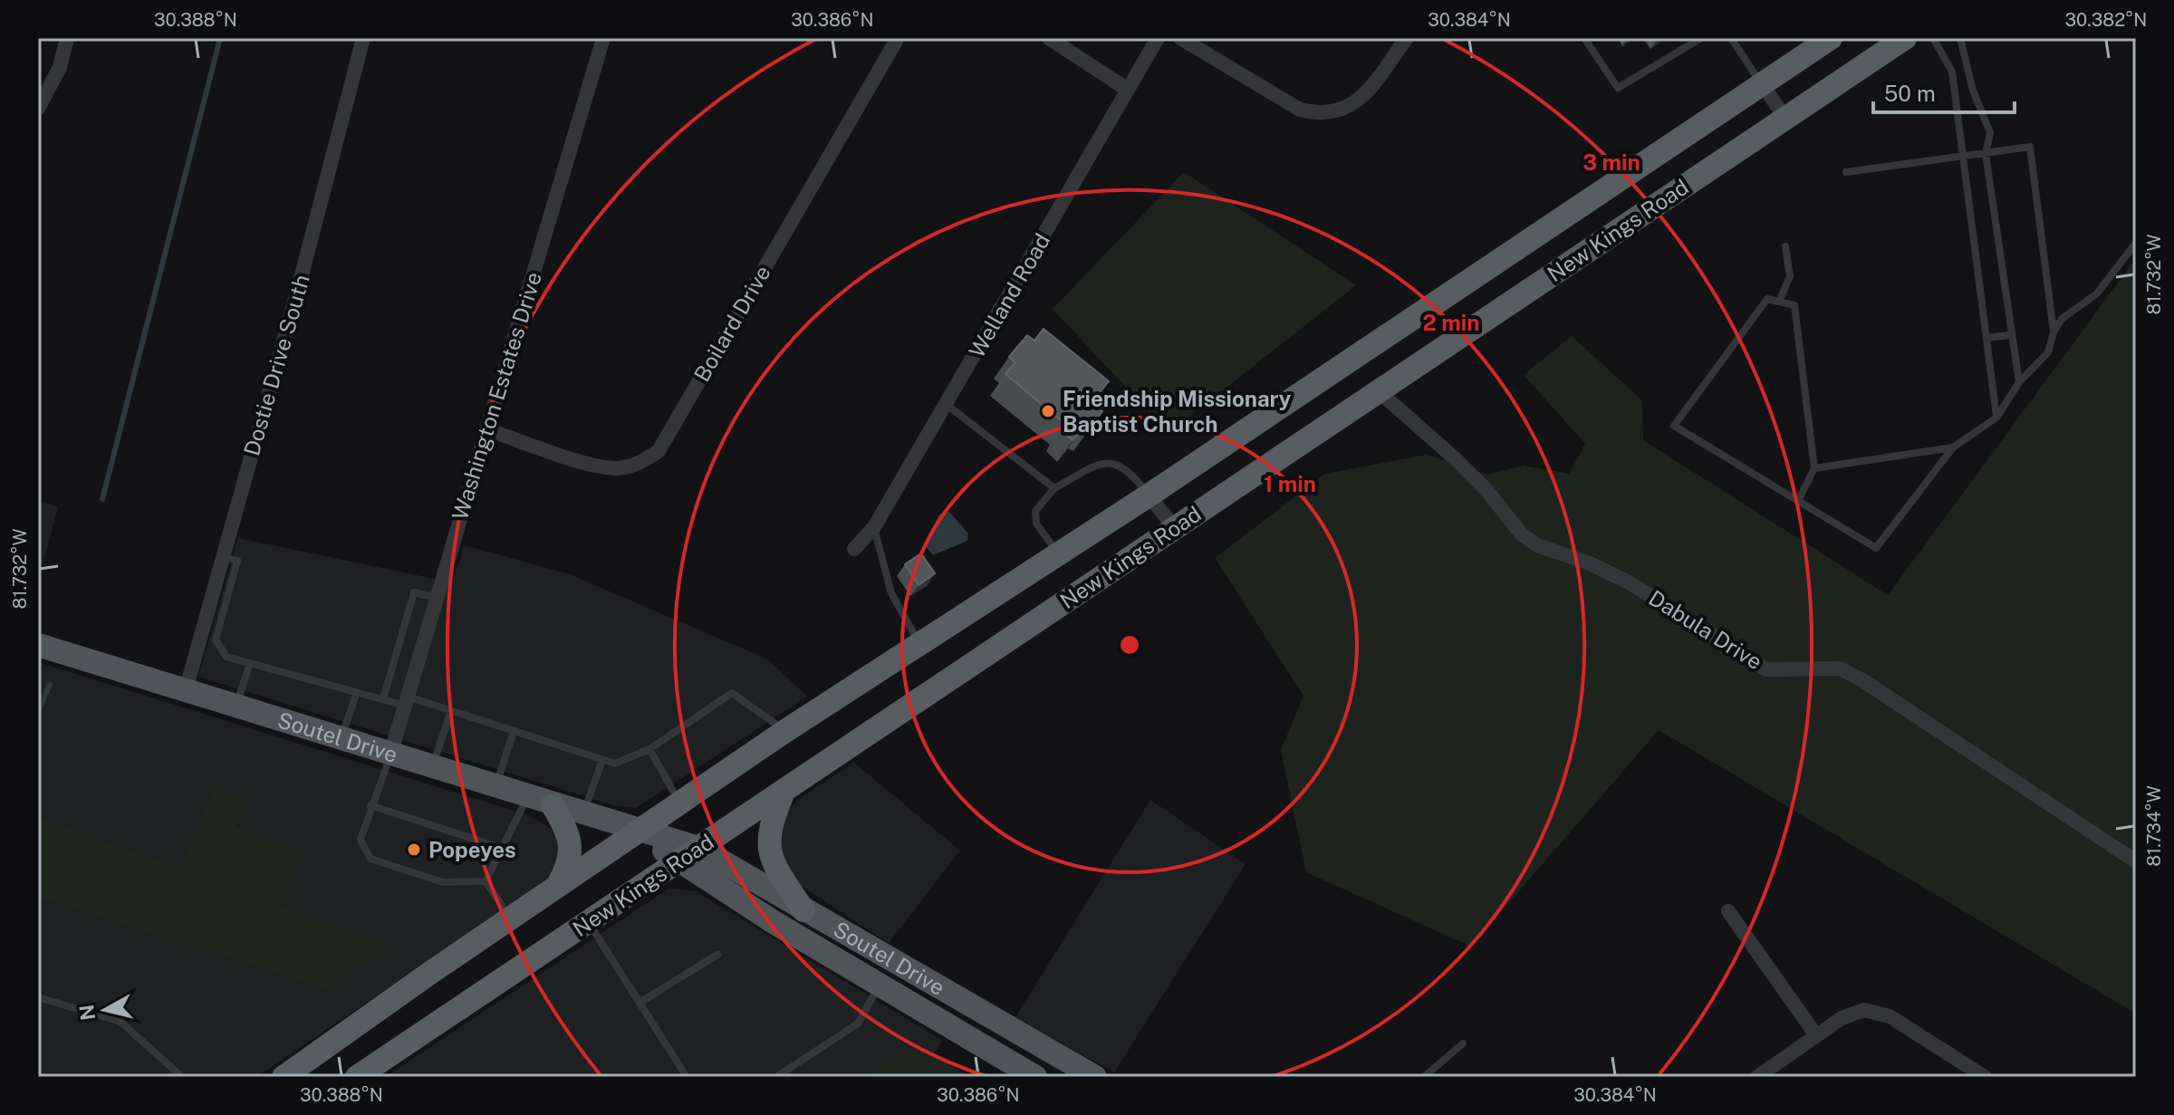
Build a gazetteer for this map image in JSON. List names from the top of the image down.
{
  "streets": {
    "highway": ["New Kings Road"],
    "main road": ["Soutel Drive"],
    "street": [
      "Welland Road",
      "Boilard Drive",
      "Dostie Drive South",
      "Washington Estates Drive",
      "Dabula Drive"
    ]
  },
  "crossings": [
    ["New Kings Road", "Dabula Drive"],
    ["New Kings Road", "Soutel Drive"],
    ["Boilard Drive", "Washington Estates Drive"],
    ["Dostie Drive South", "Soutel Drive"],
    ["Washington Estates Drive", "Soutel Drive"]
  ],
  "places": ["Friendship Missionary Baptist Church", "Popeyes"],
  "scale_bar": "50 m",
  "north": "left",
  "coordinates": [
    "30.388°N",
    "30.386°N",
    "30.384°N",
    "30.382°N",
    "81.732°W",
    "81.734°W"
  ],
  "rings": ["3 min", "2 min", "1 min"]
}
